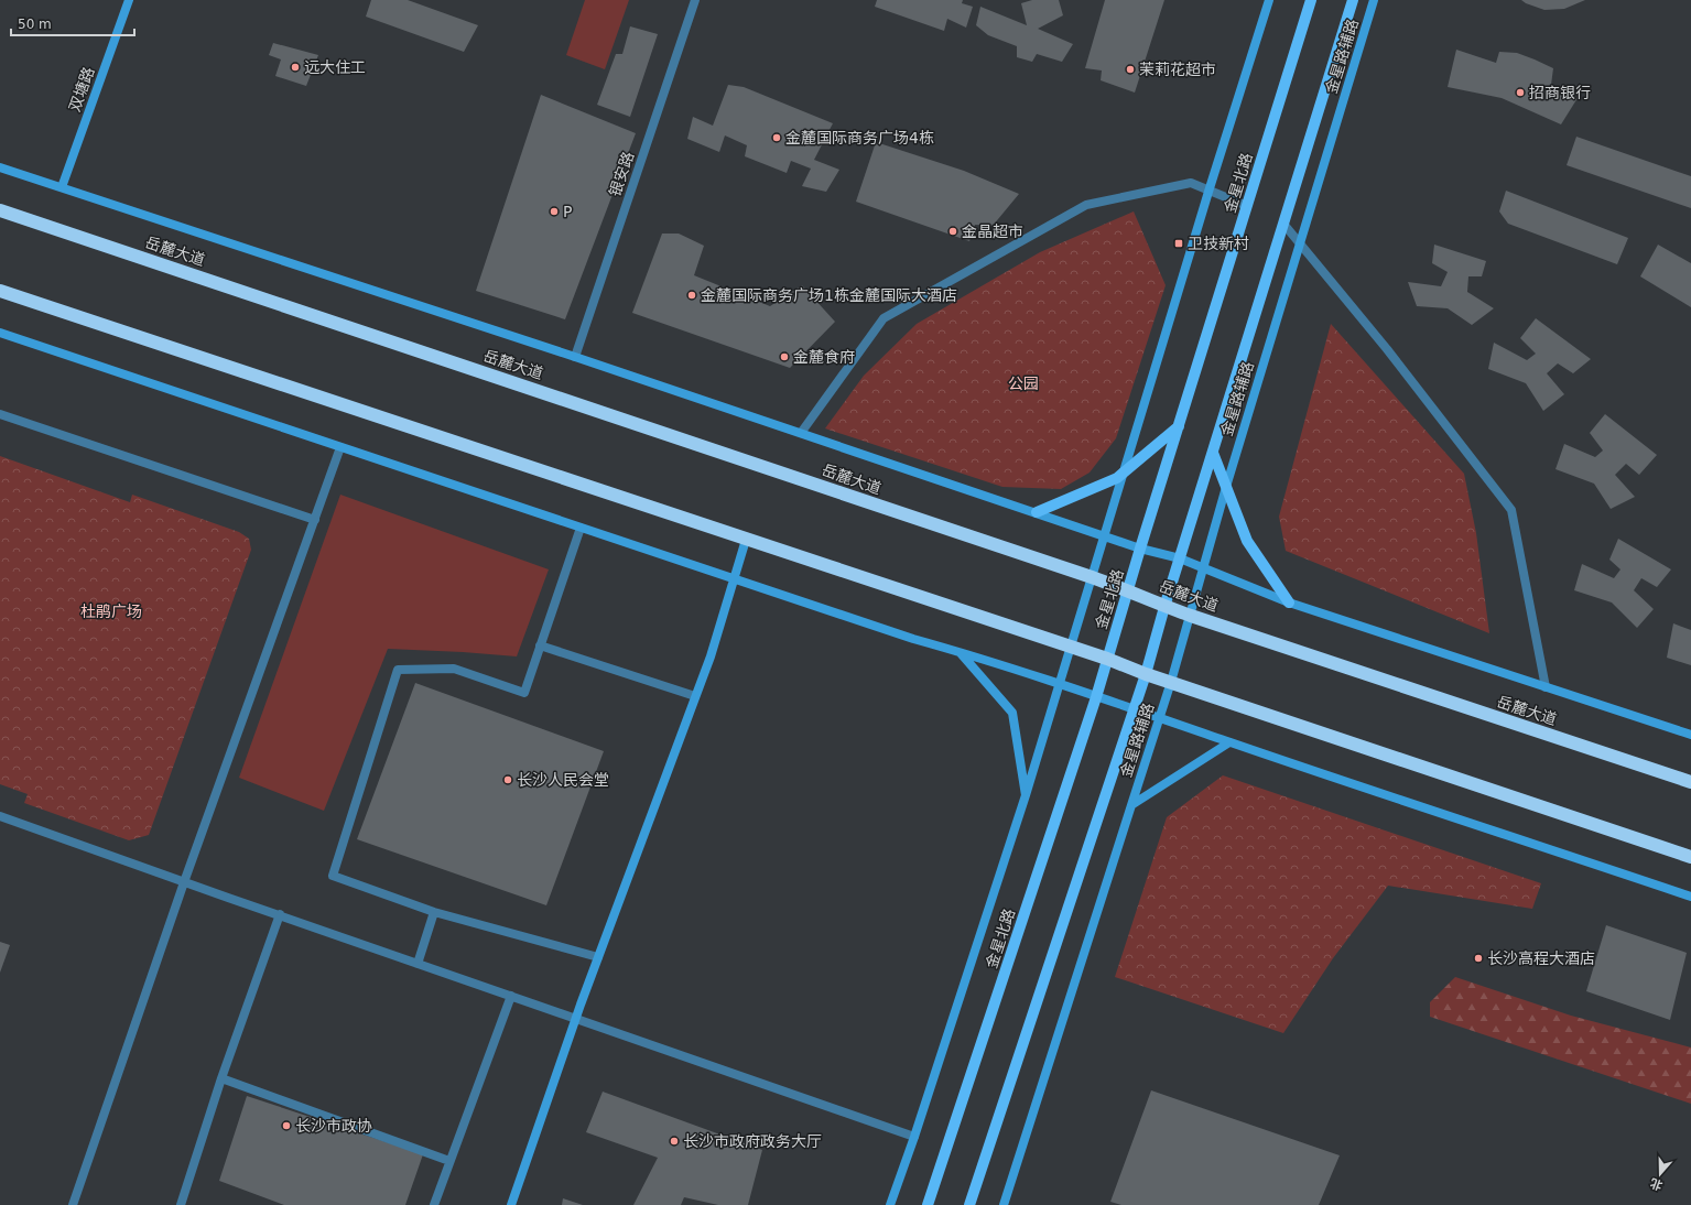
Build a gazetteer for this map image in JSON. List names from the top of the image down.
{
  "streets": {
    "highway": ["岳麓大道"],
    "main road": ["金星北路"],
    "street": ["金星路辅路", "双塘路", "银安路"]
  },
  "crossings": [
    ["金星路辅路", "岳麓大道"],
    ["金星北路", "岳麓大道"]
  ],
  "parks": ["公园", "杜鹃广场"],
  "places": {
    "other": [
      "远大住工",
      "茉莉花超市",
      "招商银行",
      "金麓国际商务广场4栋",
      "P",
      "金晶超市",
      "金麓国际商务广场1栋金麓国际大酒店",
      "金麓食府",
      "长沙人民会堂",
      "长沙高程大酒店",
      "长沙市政协",
      "长沙市政府政务大厅"
    ],
    "transit": ["卫技新村"]
  },
  "scale_bar": "50 m",
  "north": "bottom"
}
